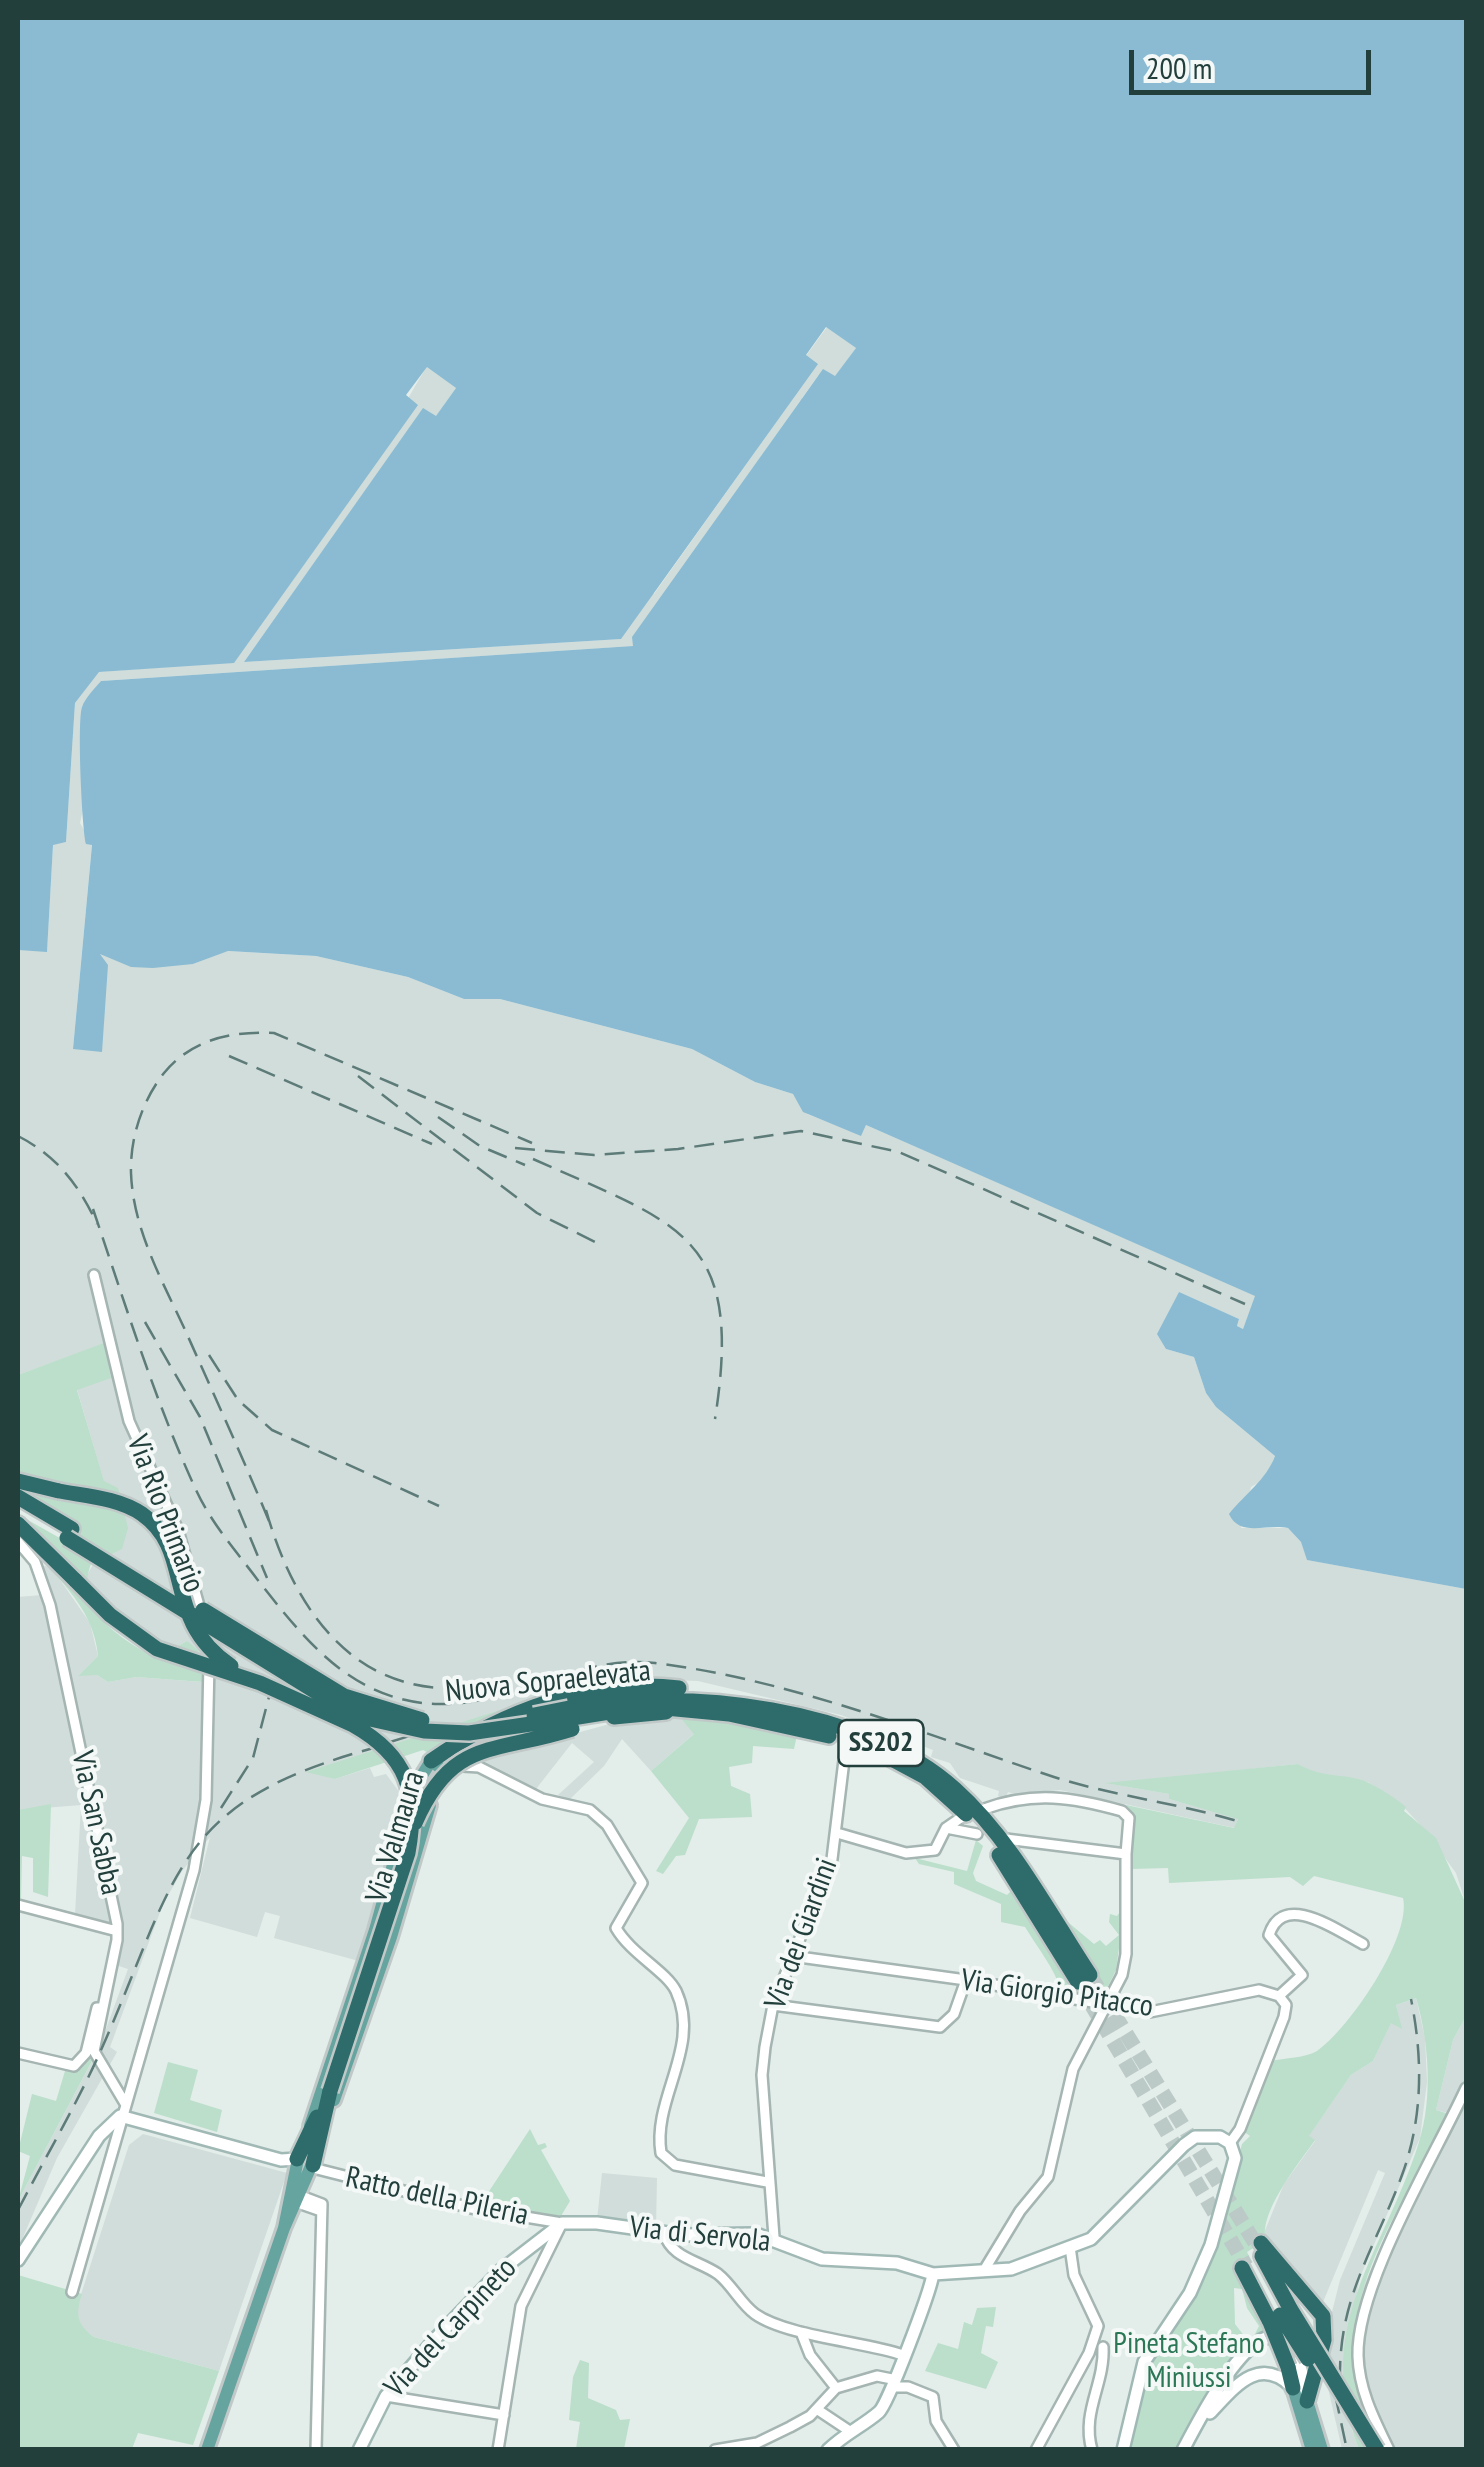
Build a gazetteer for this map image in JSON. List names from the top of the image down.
{
  "streets": {
    "highway": ["Nuova Sopraelevata", "SS202"],
    "main road": ["Via Valmaura", "Via di Servola", "Via del Carpineto"],
    "street": [
      "Via Rio Primario",
      "Via San Sabba",
      "Via dei Giardini",
      "Via Giorgio Pitacco",
      "Ratto della Pileria"
    ]
  },
  "crossings": [
    ["Via Rio Primario", "Via San Sabba"],
    ["Via Valmaura", "Ratto della Pileria"],
    ["Via dei Giardini", "Via Giorgio Pitacco"],
    ["Via dei Giardini", "Via di Servola"],
    ["Ratto della Pileria", "Via di Servola"],
    ["Ratto della Pileria", "Via del Carpineto"],
    ["Via di Servola", "Via del Carpineto"]
  ],
  "parks": ["Pineta Stefano Miniussi"],
  "scale_bar": "200 m"
}
